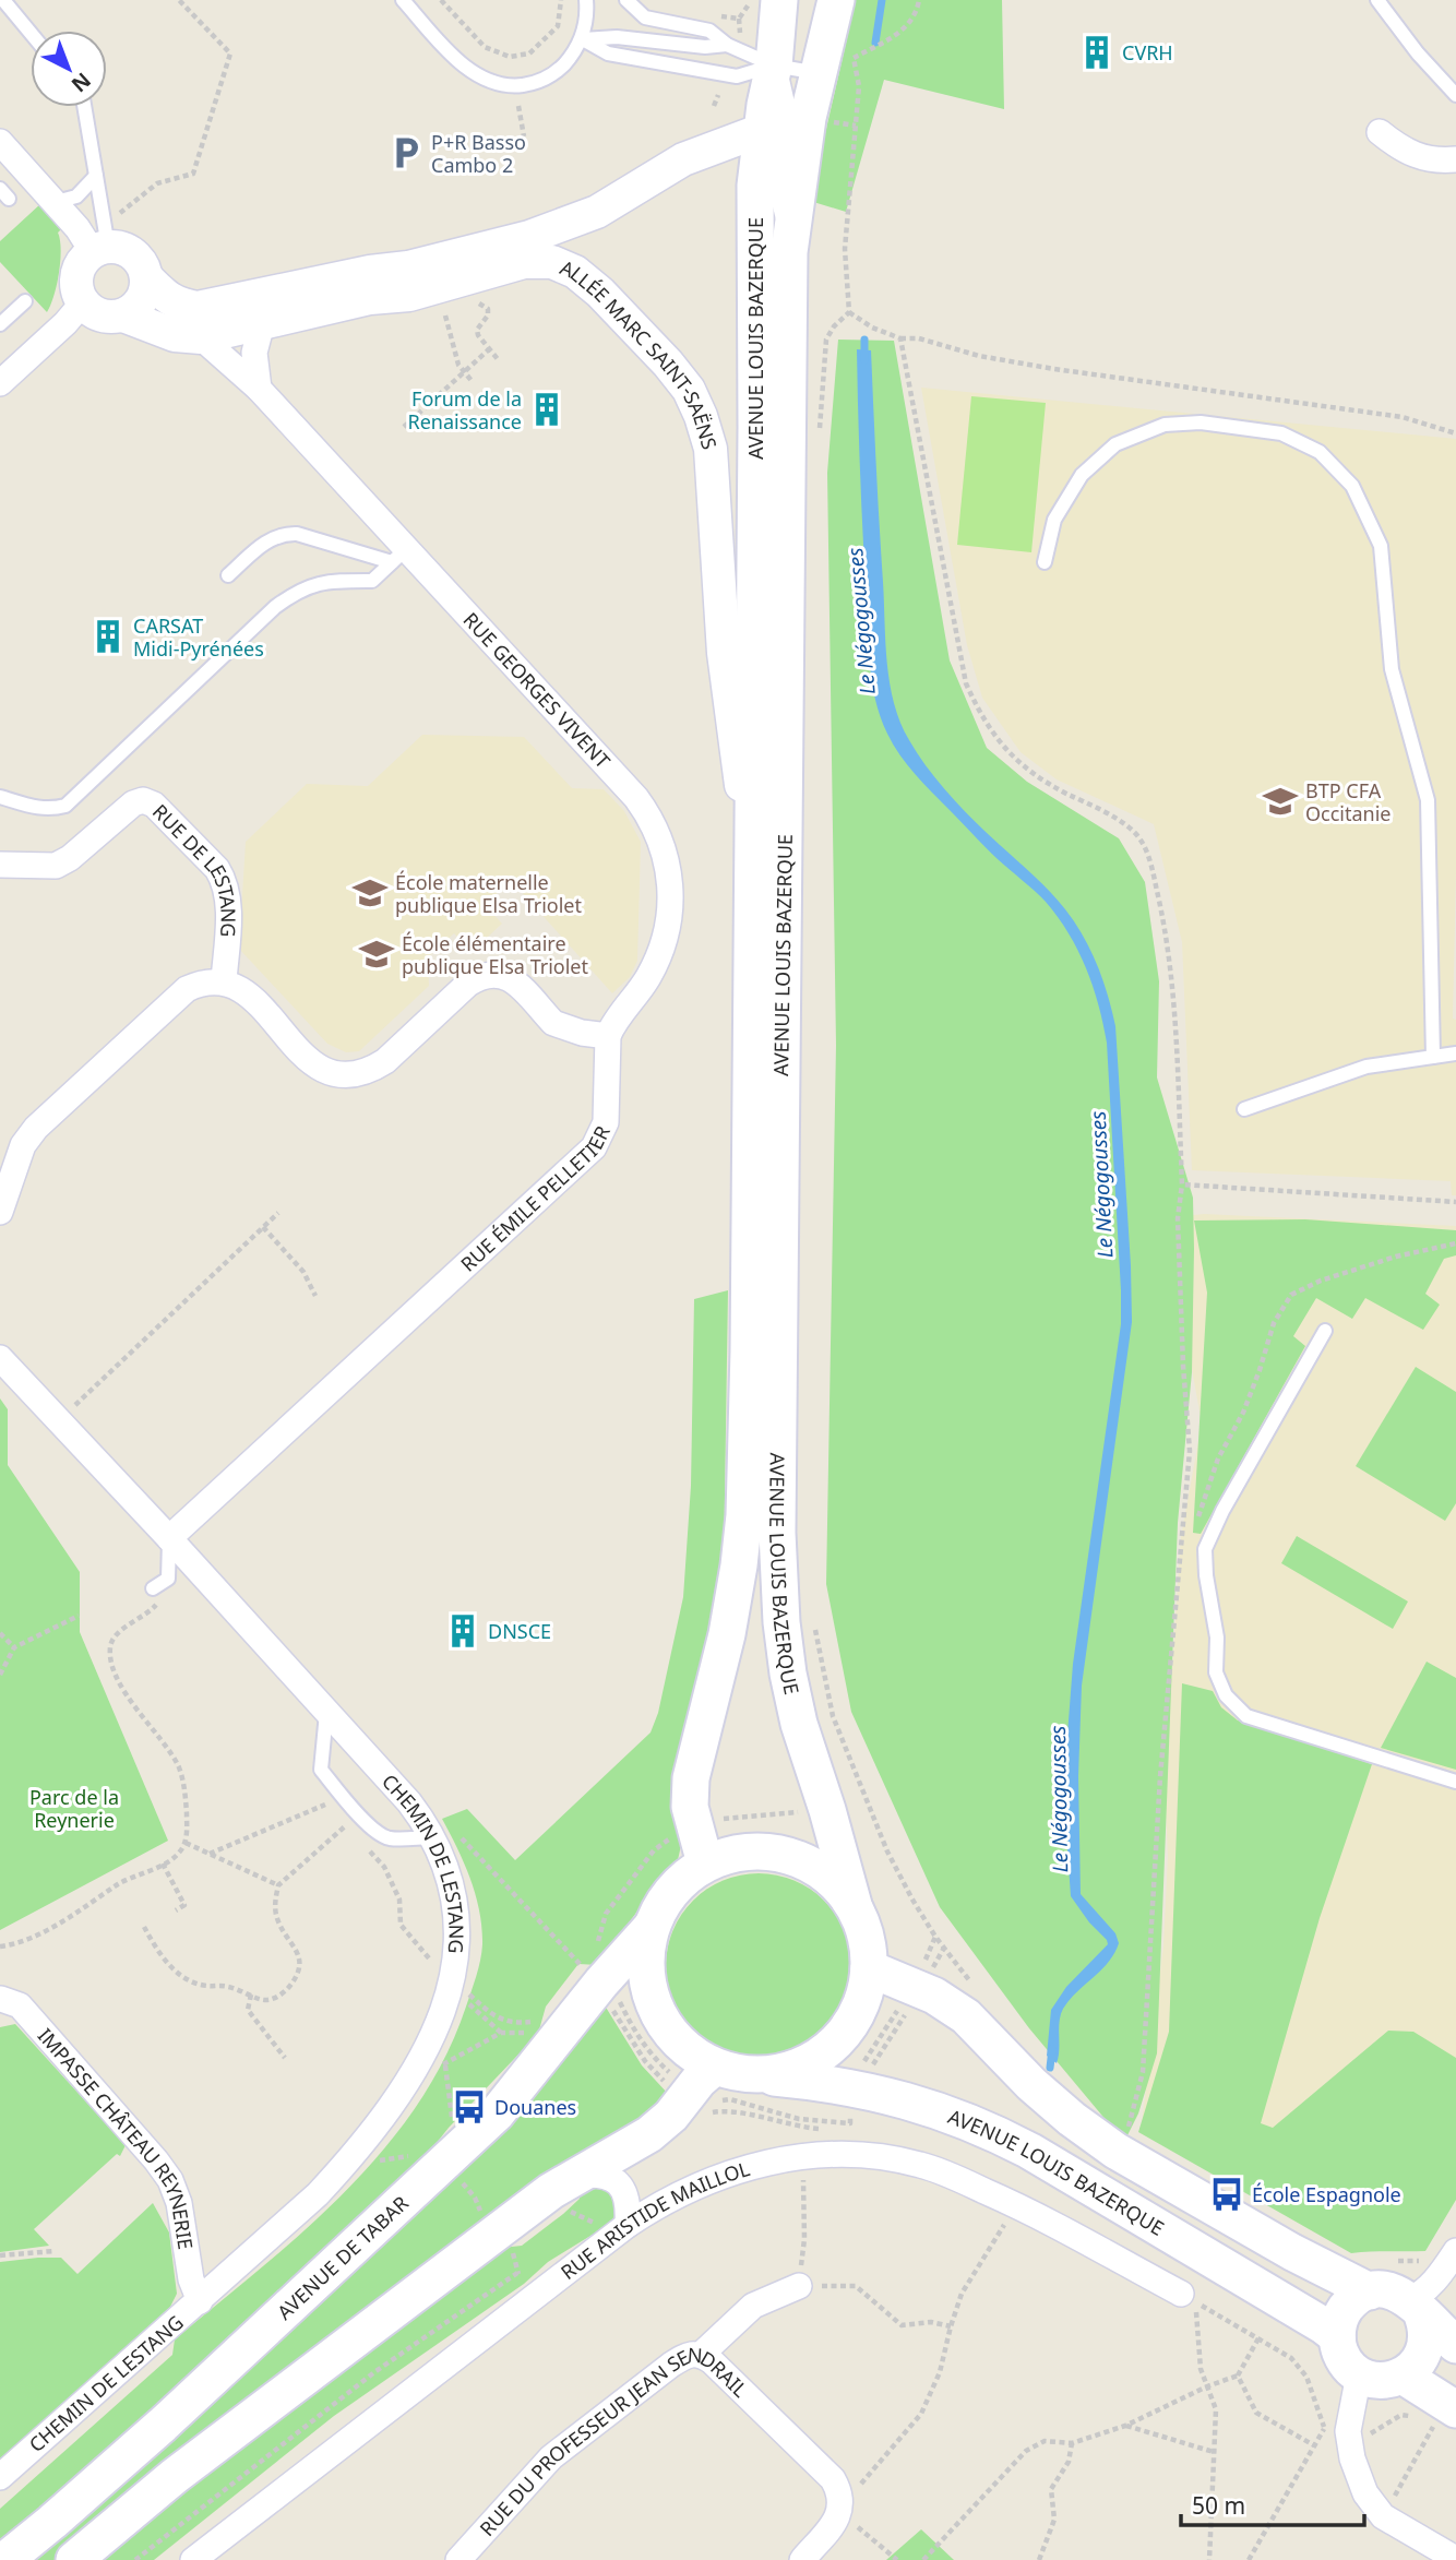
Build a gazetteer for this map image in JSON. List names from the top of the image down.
{
  "streets": {
    "main road": ["AVENUE LOUIS BAZERQUE", "AVENUE DE TABAR"],
    "street": [
      "ALLÉE MARC SAINT-SAËNS",
      "RUE GEORGES VIVENT",
      "RUE DE LESTANG",
      "RUE ÉMILE PELLETIER",
      "CHEMIN DE LESTANG",
      "IMPASSE CHÂTEAU REYNERIE",
      "RUE ARISTIDE MAILLOL",
      "RUE DU PROFESSEUR JEAN SENDRAIL"
    ]
  },
  "crossings": [
    ["AVENUE LOUIS BAZERQUE", "ALLÉE MARC SAINT-SAËNS"],
    ["AVENUE LOUIS BAZERQUE", "AVENUE DE TABAR"],
    ["ALLÉE MARC SAINT-SAËNS", "RUE GEORGES VIVENT"],
    ["RUE GEORGES VIVENT", "RUE ÉMILE PELLETIER"],
    ["RUE ÉMILE PELLETIER", "CHEMIN DE LESTANG"],
    ["CHEMIN DE LESTANG", "IMPASSE CHÂTEAU REYNERIE"]
  ],
  "water": ["Le Négogousses"],
  "parks": ["Parc de la Reynerie"],
  "places": {
    "building": [
      "CVRH",
      "Forum de la Renaissance",
      "CARSAT Midi-Pyrénées",
      "DNSCE"
    ],
    "parking": ["P+R Basso Cambo 2"],
    "school or university": ["BTP CFA Occitanie", "École maternelle publique Elsa Triolet", "École élémentaire publique Elsa Triolet"],
    "bus stop": ["Douanes", "École Espagnole"]
  },
  "scale_bar": "50 m",
  "north": "bottom right"
}
